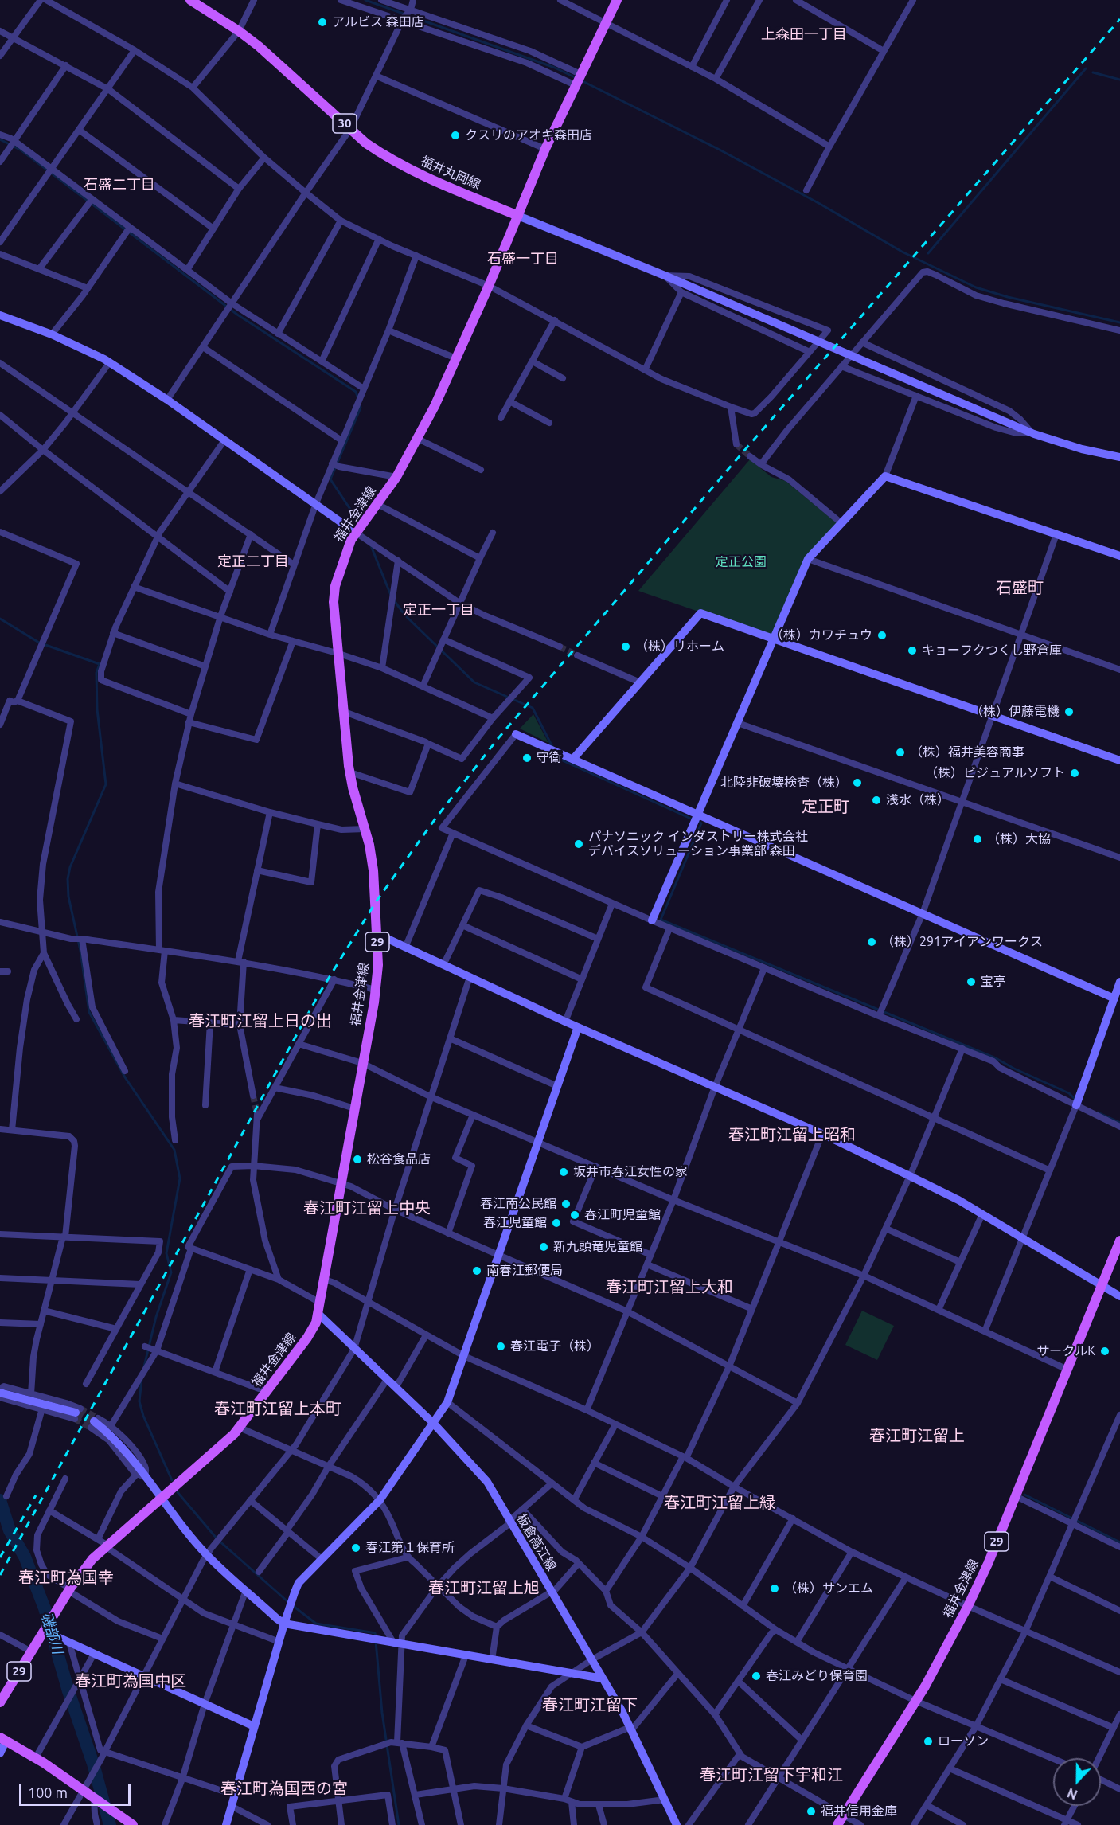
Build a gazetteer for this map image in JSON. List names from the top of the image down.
{
  "streets": {
    "main road": [
      "30",
      "福井丸岡線",
      "福井金津線",
      "29"
    ],
    "street": ["板倉高江線"]
  },
  "crossings": [
    ["福井丸岡線", "福井金津線"],
    ["福井金津線", "板倉高江線"]
  ],
  "districts": [
    "上森田一丁目",
    "石盛二丁目",
    "石盛一丁目",
    "定正二丁目",
    "石盛町",
    "定正一丁目",
    "定正町",
    "春江町江留上日の出",
    "春江町江留上昭和",
    "春江町江留上中央",
    "春江町江留上大和",
    "春江町江留上本町",
    "春江町江留上",
    "春江町江留上緑",
    "春江町為国幸",
    "春江町江留上旭",
    "春江町為国中区",
    "春江町江留下",
    "春江町江留下宇和江",
    "春江町為国西の宮"
  ],
  "water": ["磯部川"],
  "parks": ["定正公園"],
  "places": [
    "アルビス 森田店",
    "クスリのアオキ森田店",
    "（株）カワチュウ",
    "（株）リホーム",
    "キョーフクつくし野倉庫",
    "（株）伊藤電機",
    "（株）福井美容商事",
    "守衛",
    "（株）ビジュアルソフト",
    "北陸非破壊検査（株）",
    "浅水（株）",
    "（株）大協",
    "パナソニック インダストリー株式会社 デバイスソリューション事業部 森田",
    "（株）291アイアンワークス",
    "宝亭",
    "松谷食品店",
    "坂井市春江女性の家",
    "春江南公民館",
    "春江町児童館",
    "春江児童館",
    "新九頭竜児童館",
    "南春江郵便局",
    "春江電子（株）",
    "サークルK",
    "春江第１保育所",
    "（株）サンエム",
    "春江みどり保育園",
    "ローソン",
    "福井信用金庫"
  ],
  "scale_bar": "100 m",
  "north": "bottom"
}
